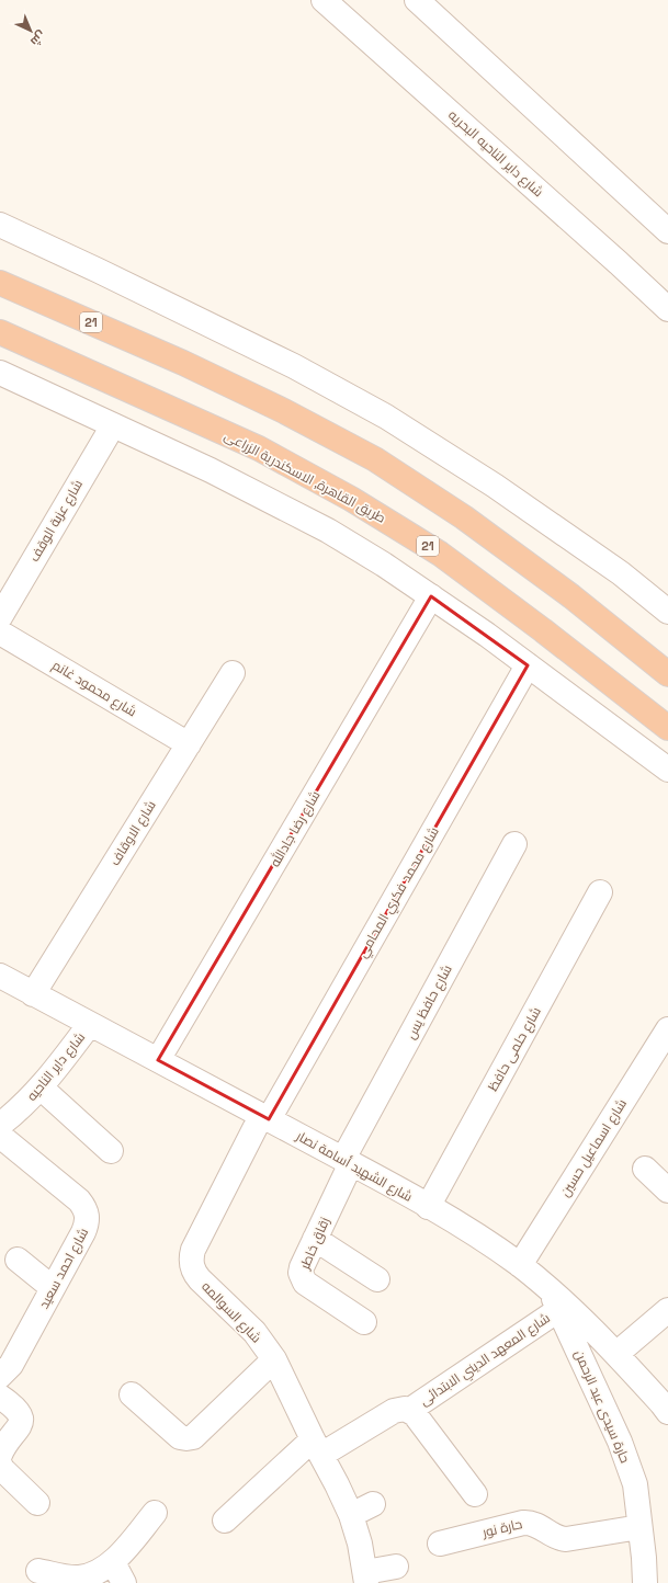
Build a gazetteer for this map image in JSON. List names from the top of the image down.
{
  "streets": {
    "highway": ["21", "طريق القاهرة, الاسكندرية الزراعى"],
    "street": [
      "شارع داير الناحيه البحريه",
      "شارع عزبة الوقف",
      "شارع محمود غانم",
      "شارع رضا جادالله",
      "شارع الاوقاف",
      "شارع محمد فكري المحامي",
      "شارع حافظ يس",
      "شارع حلمى حافظ",
      "شارع داير الناحيه",
      "شارع اسماعيل حسين",
      "شارع الشهيد أسامة نصار",
      "زقاق خاطر",
      "شارع احمد سعيد",
      "شارع السوالمه",
      "شارع المعهد الديني الابتدائى",
      "حارة سيدى عبد الرحمن",
      "حارة نور"
    ]
  },
  "crossings": [
    ["شارع محمود غانم", "شارع الاوقاف"],
    ["شارع رضا جادالله", "شارع الشهيد أسامة نصار"],
    ["شارع الاوقاف", "شارع الشهيد أسامة نصار"],
    ["شارع محمد فكري المحامي", "شارع الشهيد أسامة نصار"],
    ["شارع محمد فكري المحامي", "شارع السوالمه"],
    ["شارع حافظ يس", "شارع الشهيد أسامة نصار"],
    ["شارع حافظ يس", "زقاق خاطر"],
    ["شارع حلمى حافظ", "شارع الشهيد أسامة نصار"],
    ["شارع داير الناحيه", "شارع الشهيد أسامة نصار"],
    ["شارع اسماعيل حسين", "شارع الشهيد أسامة نصار"],
    ["شارع الشهيد أسامة نصار", "زقاق خاطر"],
    ["شارع الشهيد أسامة نصار", "شارع السوالمه"],
    ["شارع الشهيد أسامة نصار", "حارة سيدى عبد الرحمن"],
    ["شارع المعهد الديني الابتدائى", "حارة سيدى عبد الرحمن"],
    ["حارة سيدى عبد الرحمن", "حارة نور"]
  ],
  "north": "bottom right"
}
